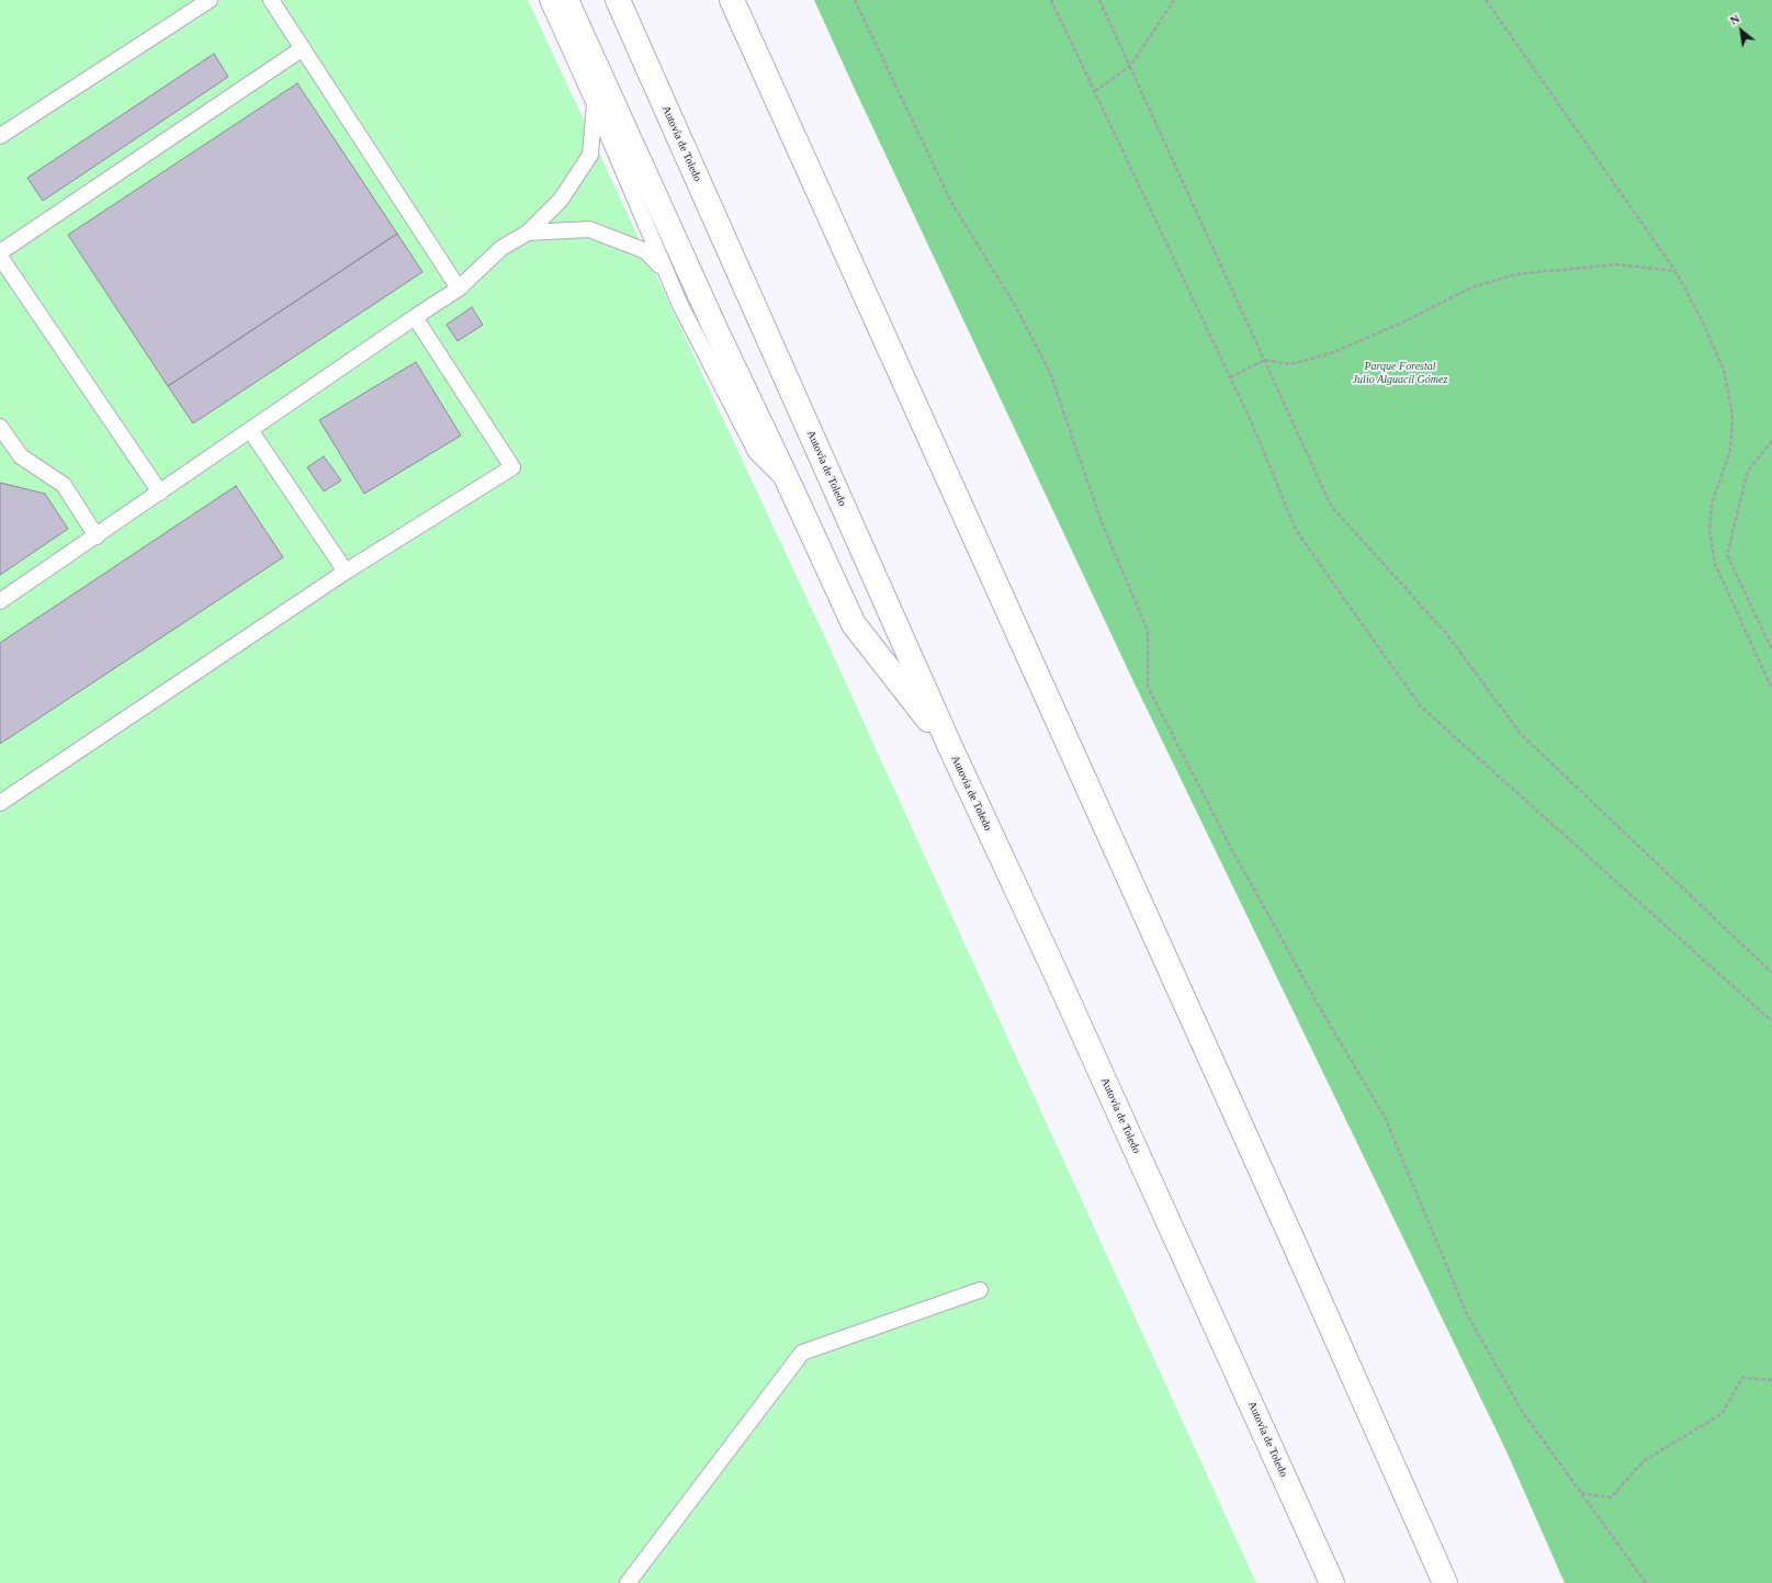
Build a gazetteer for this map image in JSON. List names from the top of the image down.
{
  "streets": {
    "highway": ["Autovía de Toledo"]
  },
  "parks": ["Parque Forestal Julio Alguacil Gómez"],
  "north": "top left"
}
